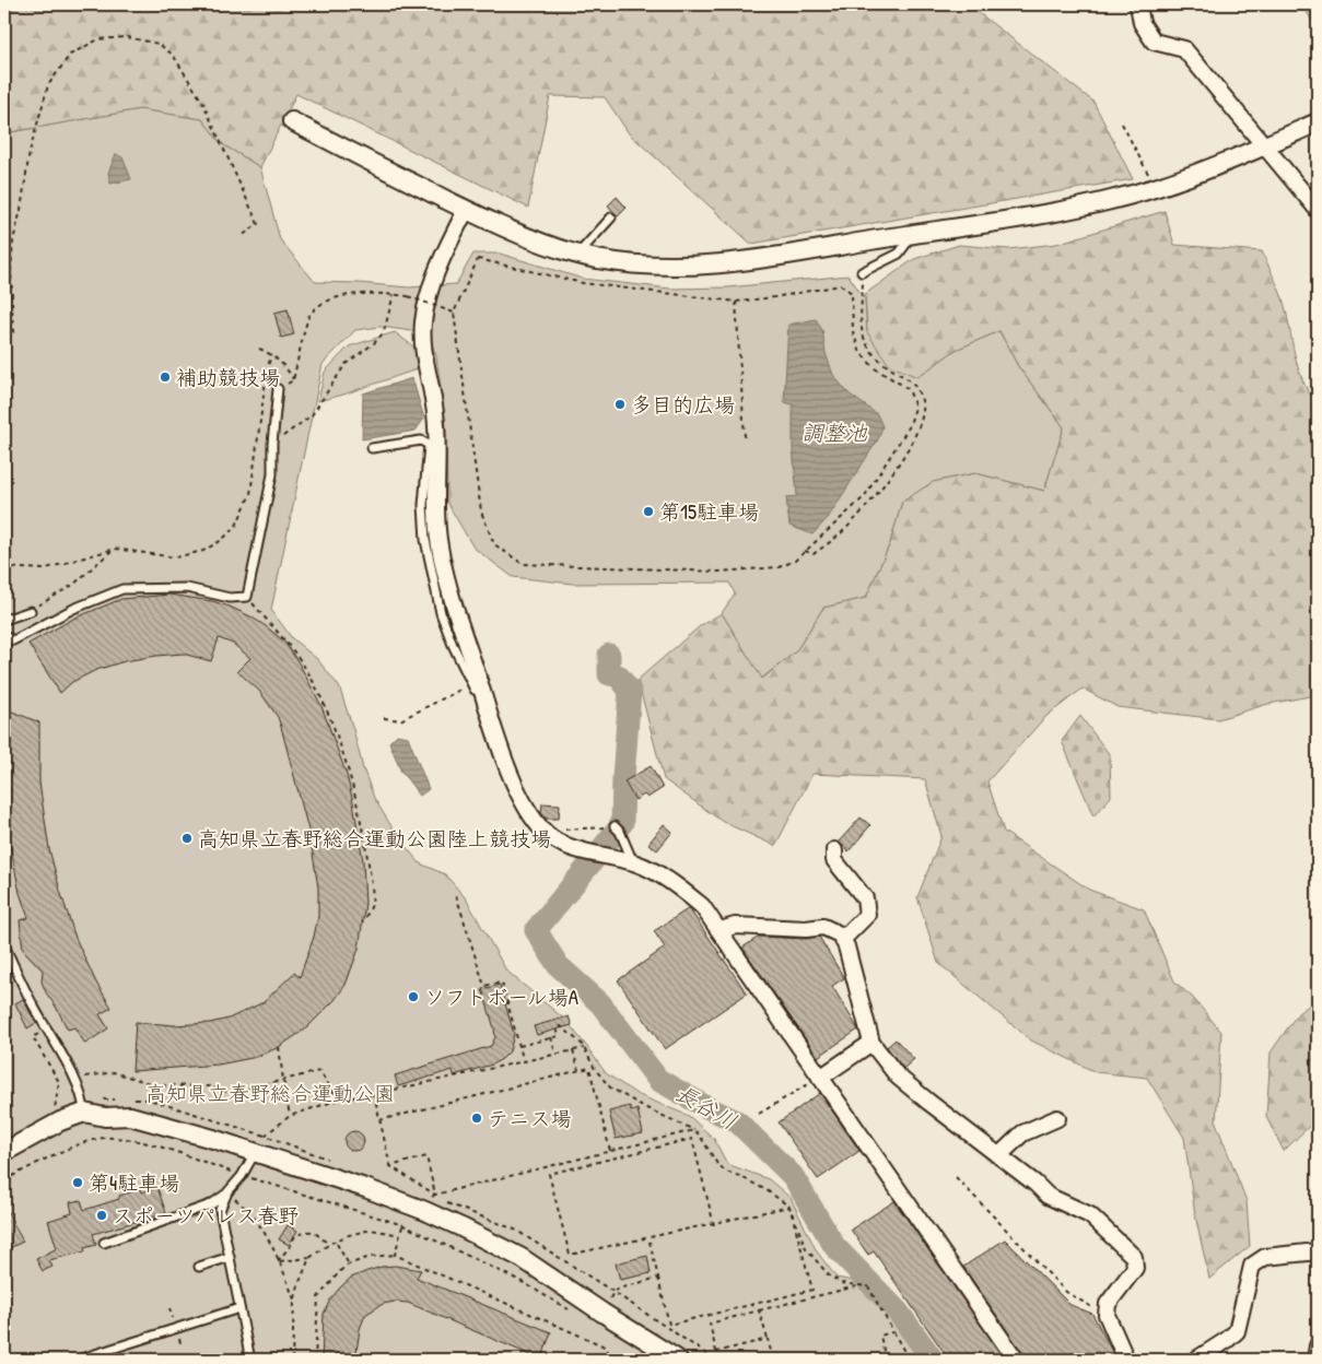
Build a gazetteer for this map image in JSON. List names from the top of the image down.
{
  "water": ["調整池", "長谷川"],
  "parks": ["高知県立春野総合運動公園"],
  "places": [
    "補助競技場",
    "多目的広場",
    "第15駐車場",
    "高知県立春野総合運動公園陸上競技場",
    "ソフトボール場A",
    "テニス場",
    "第4駐車場",
    "スポーツパレス春野"
  ]
}
